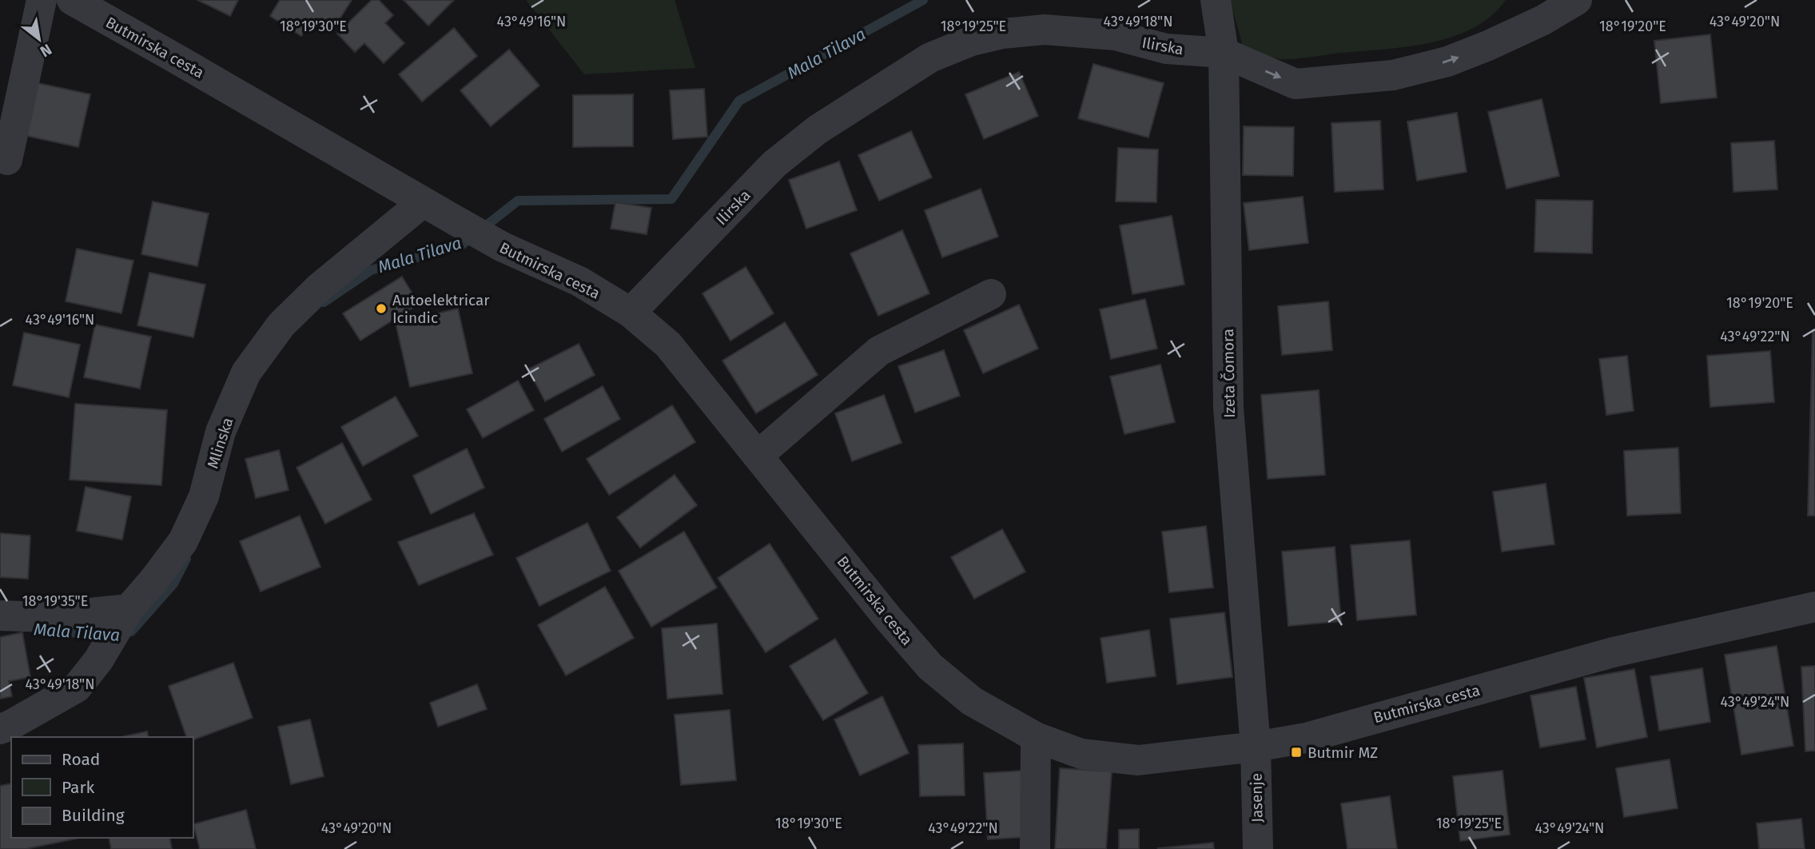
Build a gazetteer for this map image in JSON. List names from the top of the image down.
{
  "streets": {
    "street": [
      "Ilirska",
      "Butmirska cesta",
      "Izeta Čomora",
      "Mlinska",
      "Jasenje"
    ]
  },
  "crossings": [
    ["Ilirska", "Butmirska cesta"],
    ["Ilirska", "Izeta Čomora"],
    ["Butmirska cesta", "Izeta Čomora"],
    ["Butmirska cesta", "Mlinska"],
    ["Butmirska cesta", "Jasenje"],
    ["Izeta Čomora", "Jasenje"]
  ],
  "water": ["Mala Tilava"],
  "places": {
    "other": ["Autoelektricar Icindic"],
    "transit": ["Butmir MZ"]
  },
  "legend": ["Road", "Park", "Building"],
  "north": "bottom right",
  "coordinates": [
    "43°49'16\"N",
    "43°49'18\"N",
    "43°49'20\"N",
    "18°19'30\"E",
    "18°19'25\"E",
    "18°19'20\"E",
    "43°49'22\"N",
    "18°19'35\"E",
    "43°49'24\"N"
  ]
}
